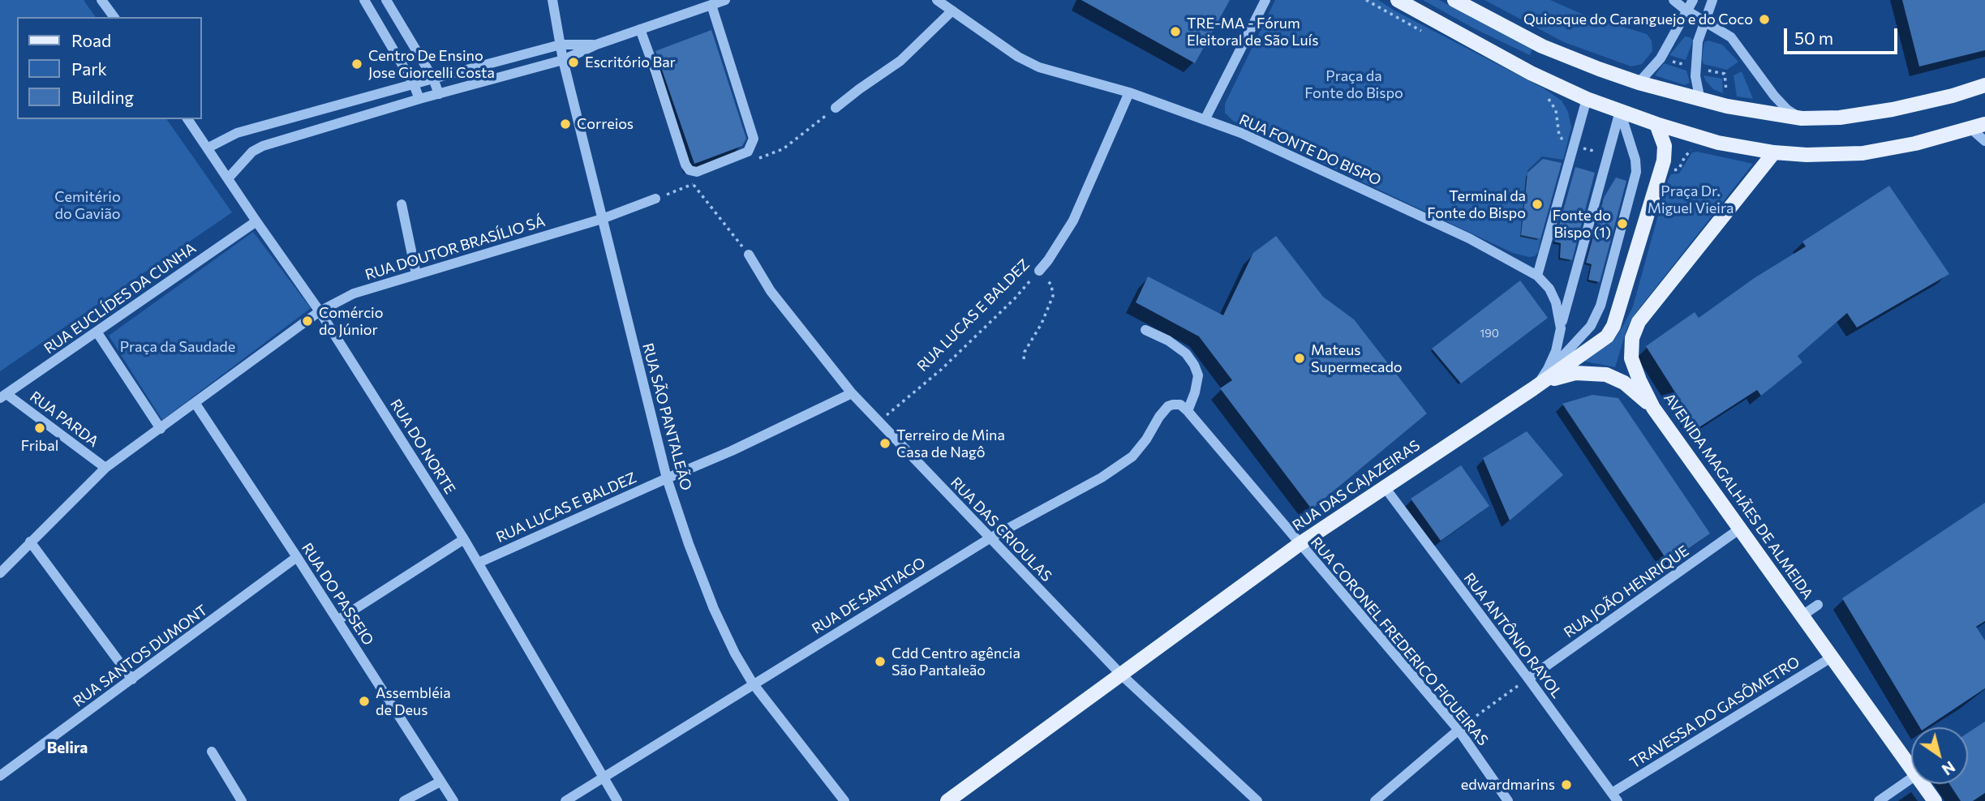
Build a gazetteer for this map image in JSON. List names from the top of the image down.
{
  "streets": {
    "main road": ["RUA DAS CAJAZEIRAS", "AVENIDA MAGALHÃES DE ALMEIDA"],
    "street": [
      "RUA FONTE DO BISPO",
      "RUA DOUTOR BRASÍLIO SÁ",
      "RUA EUCLÍDES DA CUNHA",
      "RUA LUCAS E BALDEZ",
      "RUA SÃO PANTALEÃO",
      "RUA PARDA",
      "RUA DO NORTE",
      "RUA DAS CRIOULAS",
      "RUA JOÃO HENRIQUE",
      "RUA DO PASSEIO",
      "RUA DE SANTIAGO",
      "RUA ANTÔNIO RAYOL",
      "RUA CORONEL FREDERICO FIGUEIRAS",
      "RUA SANTOS DUMONT",
      "TRAVESSA DO GASÔMETRO"
    ]
  },
  "crossings": [
    ["RUA FONTE DO BISPO", "RUA LUCAS E BALDEZ"],
    ["RUA FONTE DO BISPO", "RUA DAS CAJAZEIRAS"],
    ["RUA DOUTOR BRASÍLIO SÁ", "RUA SÃO PANTALEÃO"],
    ["RUA DOUTOR BRASÍLIO SÁ", "RUA PARDA"],
    ["RUA DOUTOR BRASÍLIO SÁ", "RUA DO NORTE"],
    ["RUA DOUTOR BRASÍLIO SÁ", "RUA DO PASSEIO"],
    ["RUA EUCLÍDES DA CUNHA", "RUA PARDA"],
    ["RUA EUCLÍDES DA CUNHA", "RUA DO NORTE"],
    ["RUA LUCAS E BALDEZ", "RUA SÃO PANTALEÃO"],
    ["RUA LUCAS E BALDEZ", "RUA DO NORTE"],
    ["RUA LUCAS E BALDEZ", "RUA DAS CRIOULAS"],
    ["RUA SÃO PANTALEÃO", "RUA DE SANTIAGO"],
    ["RUA DO NORTE", "RUA DE SANTIAGO"],
    ["RUA DAS CAJAZEIRAS", "RUA DAS CRIOULAS"],
    ["RUA DAS CAJAZEIRAS", "RUA ANTÔNIO RAYOL"],
    ["RUA DAS CAJAZEIRAS", "RUA CORONEL FREDERICO FIGUEIRAS"],
    ["AVENIDA MAGALHÃES DE ALMEIDA", "RUA JOÃO HENRIQUE"],
    ["AVENIDA MAGALHÃES DE ALMEIDA", "TRAVESSA DO GASÔMETRO"],
    ["RUA DAS CRIOULAS", "RUA DE SANTIAGO"],
    ["RUA JOÃO HENRIQUE", "RUA ANTÔNIO RAYOL"],
    ["RUA DO PASSEIO", "RUA SANTOS DUMONT"],
    ["RUA DE SANTIAGO", "RUA CORONEL FREDERICO FIGUEIRAS"],
    ["RUA ANTÔNIO RAYOL", "TRAVESSA DO GASÔMETRO"]
  ],
  "districts": ["Belira"],
  "parks": [
    "Praça da Fonte do Bispo",
    "Praça Dr. Miguel Vieira",
    "Cemitério do Gavião",
    "Praça da Saudade"
  ],
  "places": [
    "Quiosque do Caranguejo e do Coco",
    "TRE-MA - Fórum Eleitoral de São Luís",
    "Escritório Bar",
    "Centro De Ensino Jose Giorcelli Costa",
    "Correios",
    "Terminal da Fonte do Bispo",
    "Fonte do Bispo (1)",
    "Comércio do Júnior",
    "Mateus Supermecado",
    "Fribal",
    "Terreiro de Mina Casa de Nagô",
    "Cdd Centro agência São Pantaleão",
    "Assembléia de Deus",
    "edwardmarins"
  ],
  "house_numbers": ["190"],
  "legend": ["Road", "Park", "Building"],
  "scale_bar": "50 m",
  "north": "bottom right"
}
